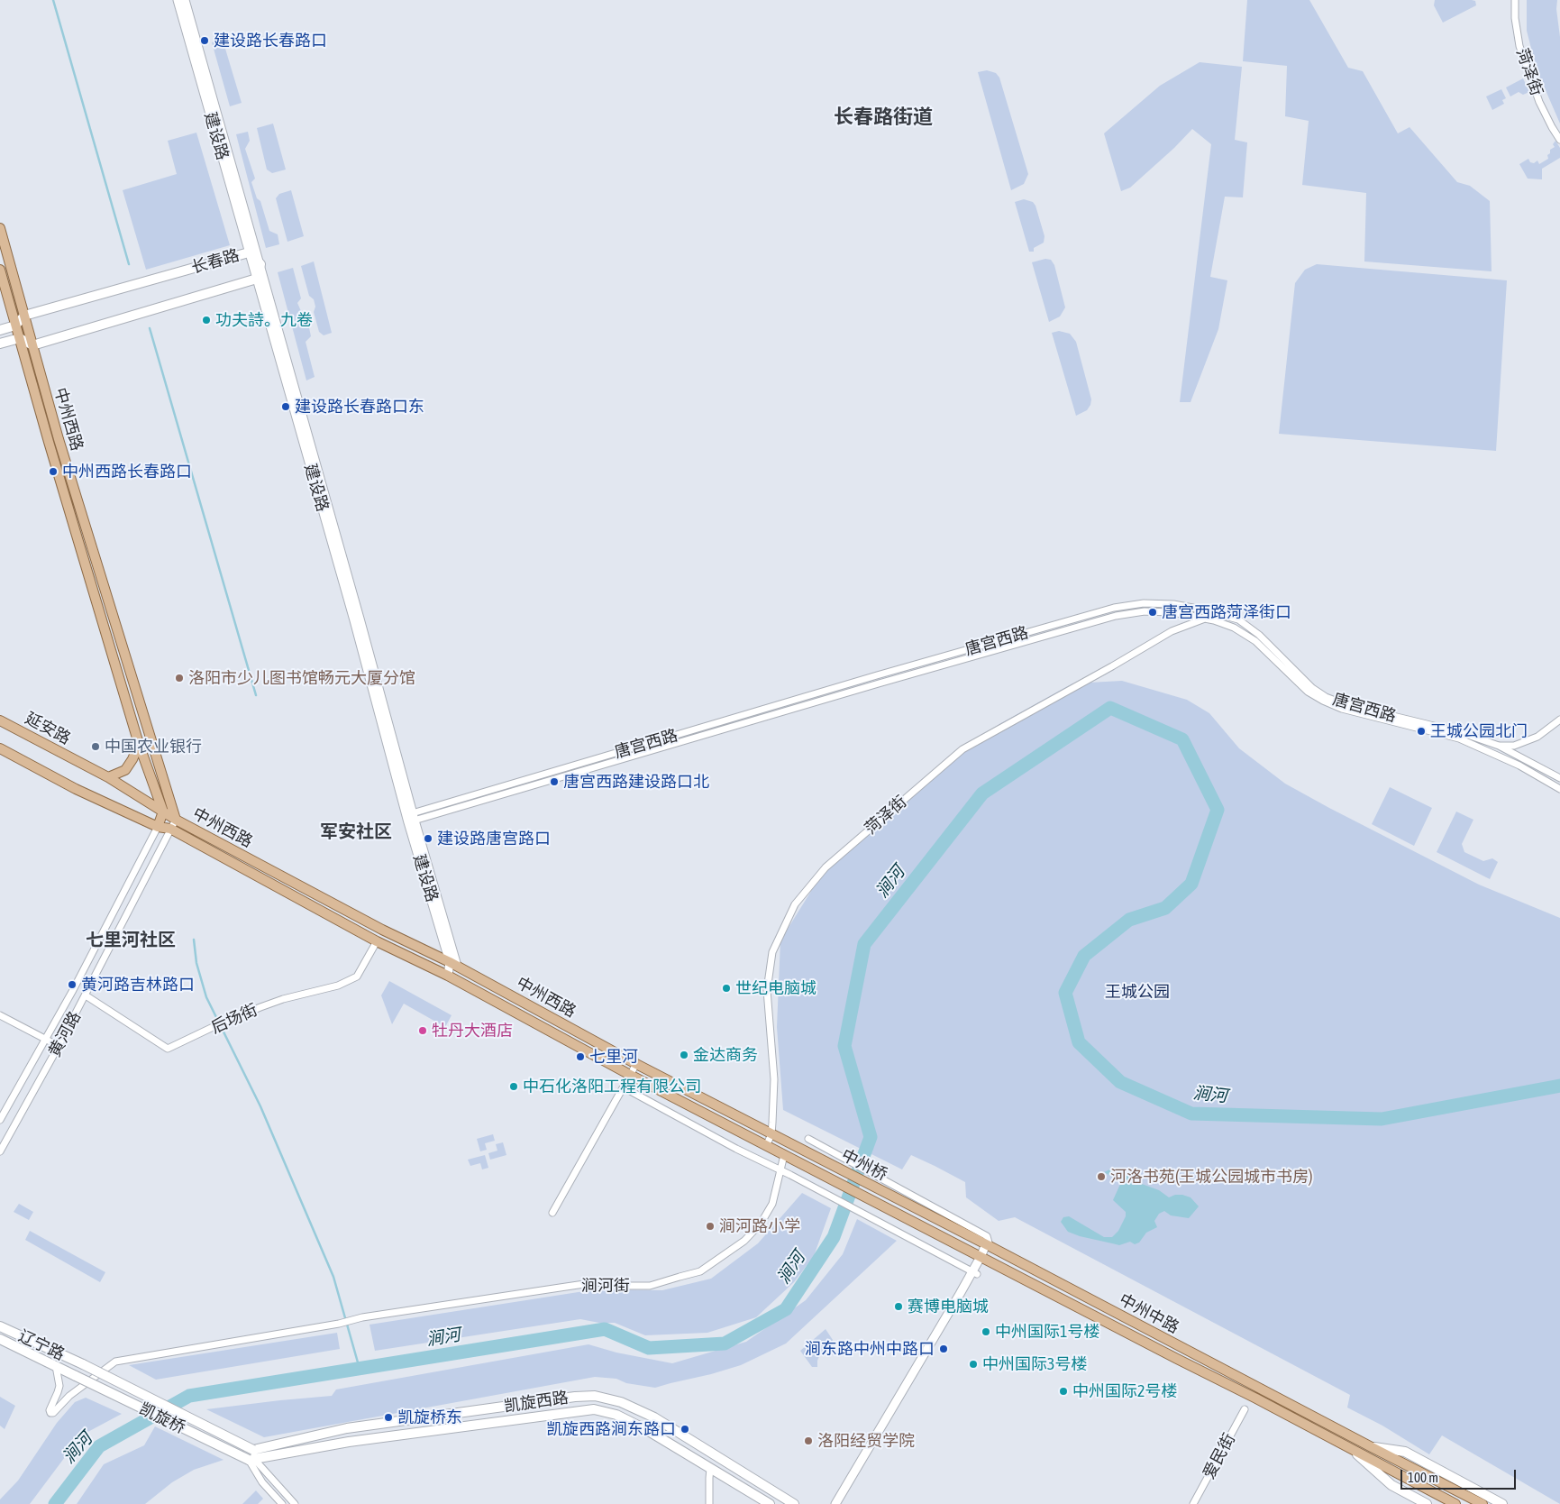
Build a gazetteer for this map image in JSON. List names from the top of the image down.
{
  "streets": {
    "main road": [
      "长春路",
      "中州西路",
      "延安路",
      "中州桥",
      "中州中路",
      "辽宁路",
      "凯旋西路",
      "凯旋桥"
    ],
    "street": [
      "菏泽街",
      "建设路",
      "唐宫西路",
      "后场街",
      "黄河路",
      "涧河街",
      "爱民街"
    ]
  },
  "crossings": [
    ["菏泽街", "中州西路"],
    ["菏泽街", "唐宫西路"],
    ["建设路", "长春路"],
    ["建设路", "中州西路"],
    ["建设路", "唐宫西路"],
    ["长春路", "中州西路"],
    ["中州西路", "延安路"],
    ["中州西路", "后场街"],
    ["中州西路", "黄河路"],
    ["中州西路", "中州桥"],
    ["中州西路", "涧河街"],
    ["延安路", "黄河路"],
    ["后场街", "黄河路"],
    ["中州桥", "中州中路"],
    ["涧河街", "辽宁路"],
    ["辽宁路", "凯旋桥"],
    ["凯旋西路", "凯旋桥"]
  ],
  "districts": ["长春路街道", "军安社区", "七里河社区"],
  "water": ["涧河"],
  "parks": ["王城公园"],
  "places": [
    "建设路长春路口",
    "功夫詩。九卷",
    "建设路长春路口东",
    "中州西路长春路口",
    "唐宫西路菏泽街口",
    "洛阳市少儿图书馆畅元大厦分馆",
    "王城公园北门",
    "中国农业银行",
    "唐宫西路建设路口北",
    "建设路唐宫路口",
    "黄河路吉林路口",
    "世纪电脑城",
    "牡丹大酒店",
    "金达商务",
    "七里河",
    "中石化洛阳工程有限公司",
    "河洛书苑(王城公园城市书房)",
    "涧河路小学",
    "赛博电脑城",
    "中州国际1号楼",
    "涧东路中州中路口",
    "中州国际3号楼",
    "中州国际2号楼",
    "凯旋桥东",
    "凯旋西路涧东路口",
    "洛阳经贸学院"
  ],
  "scale_bar": "100 m"
}
